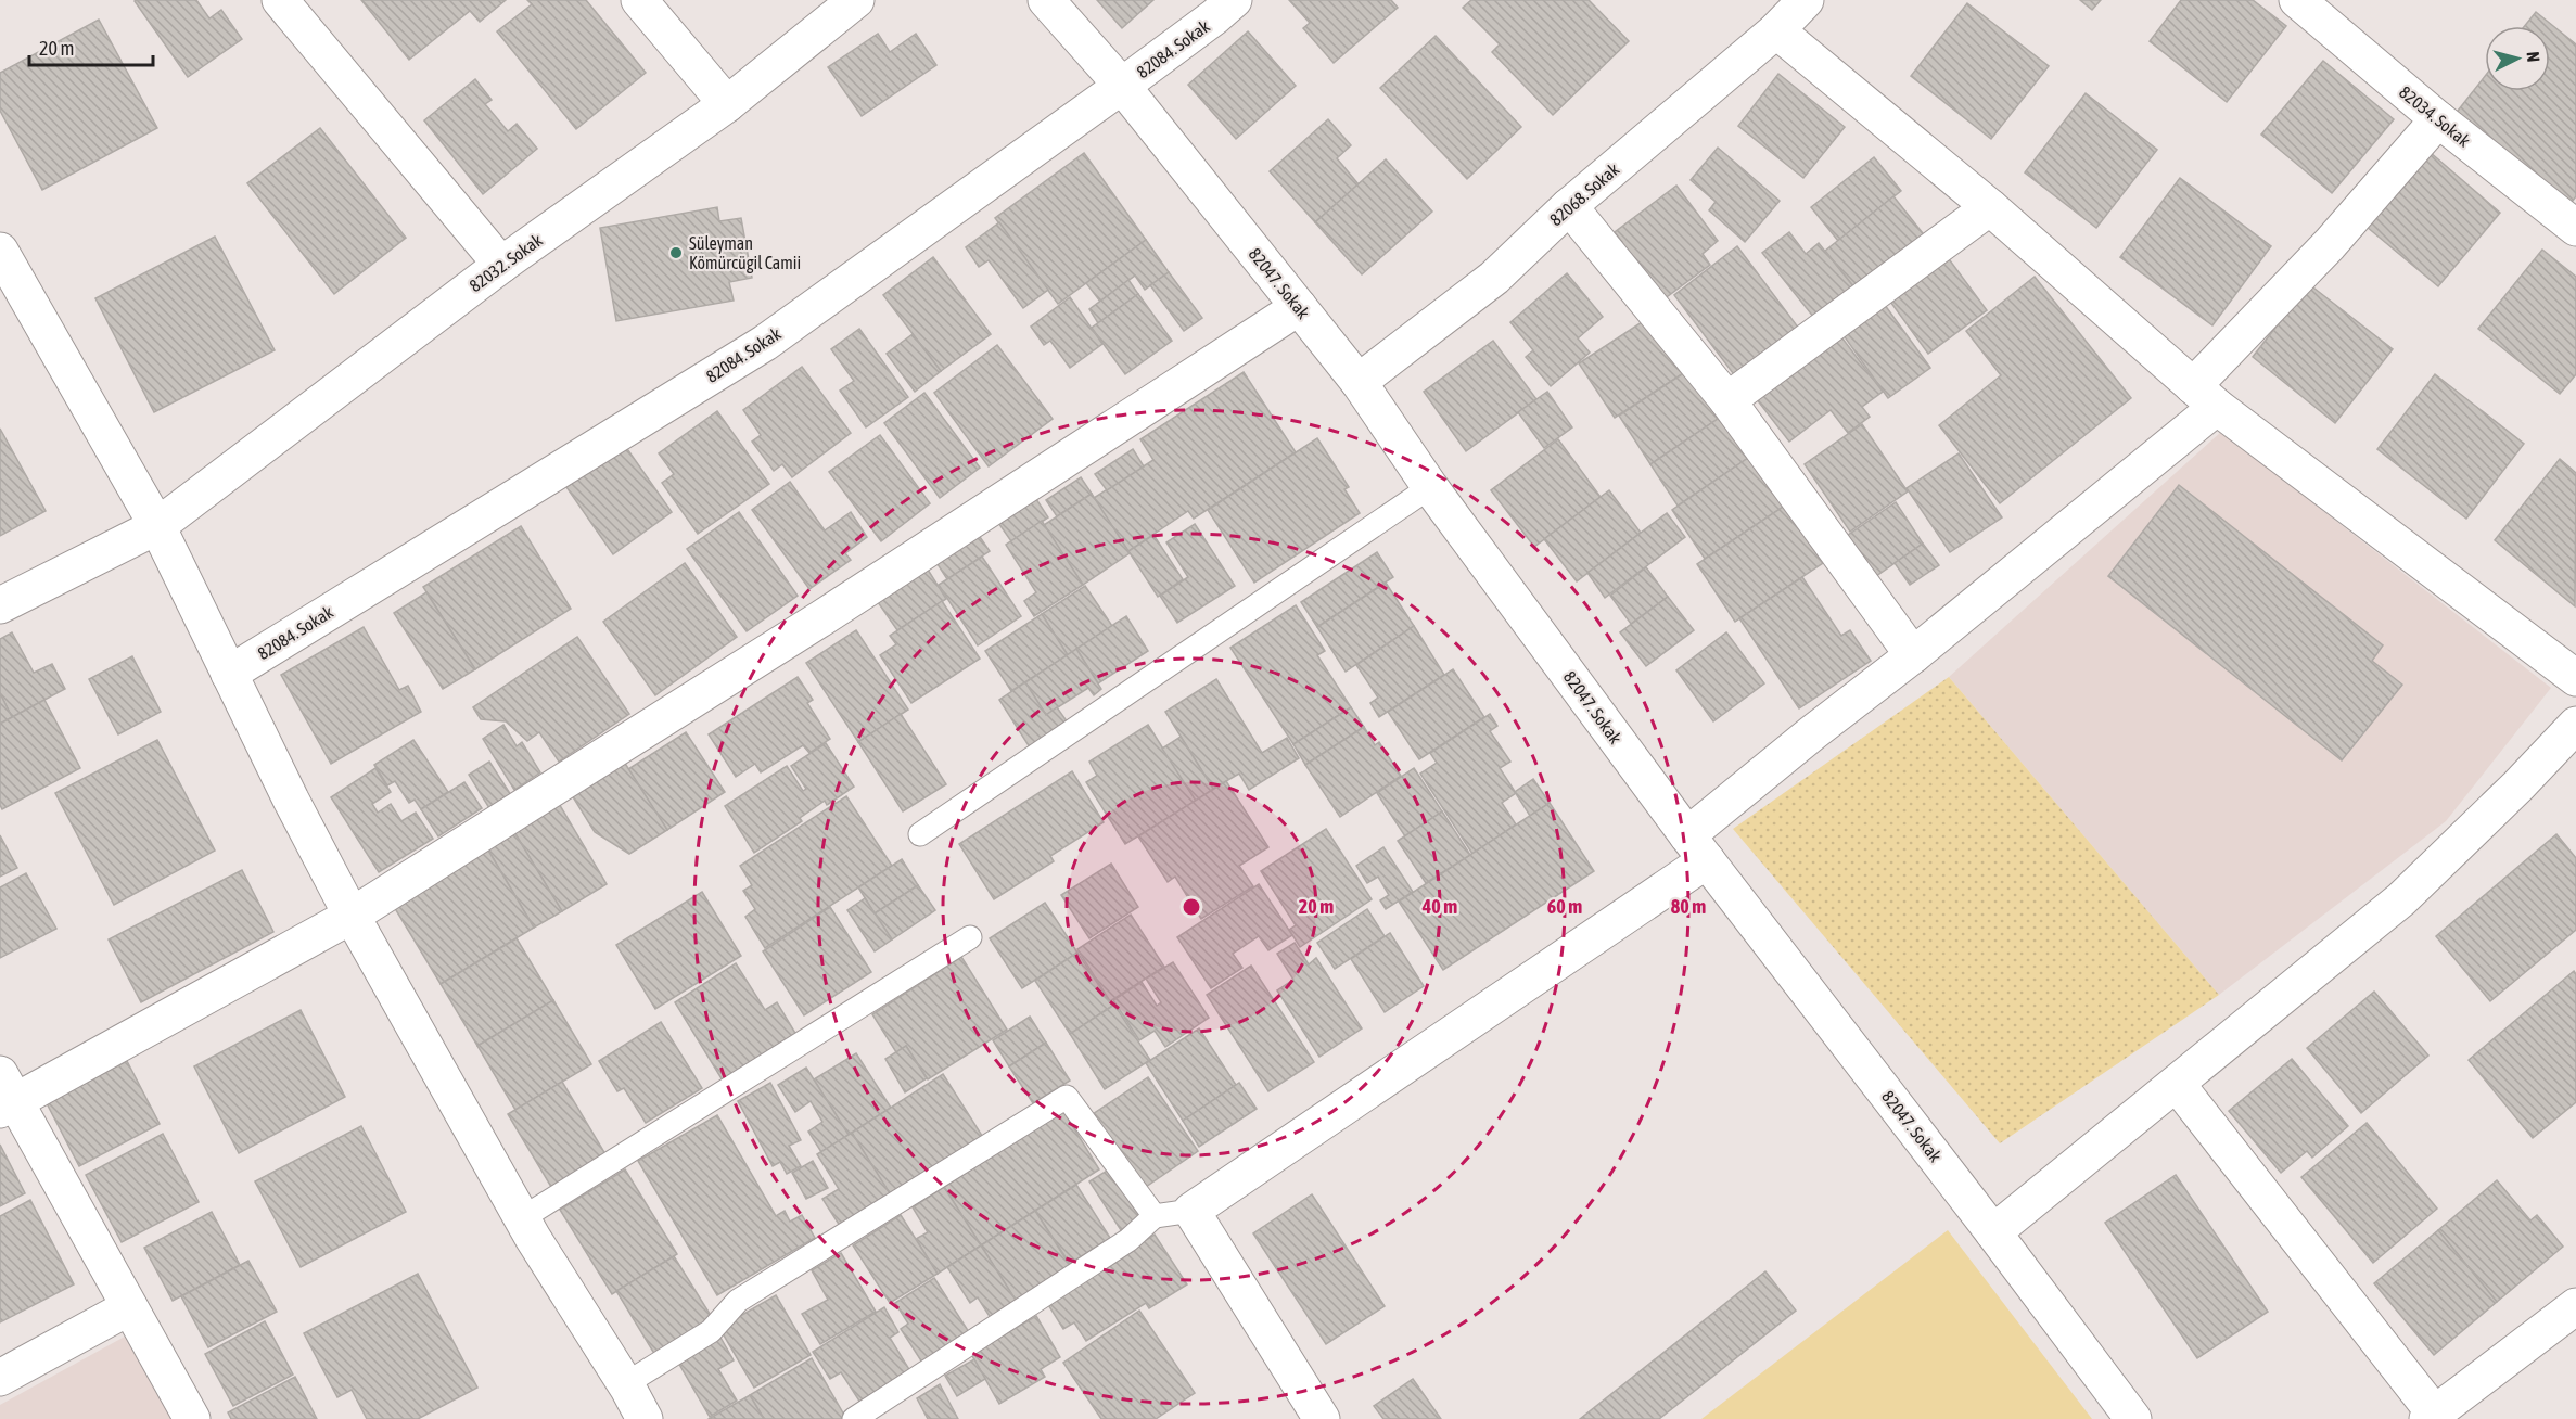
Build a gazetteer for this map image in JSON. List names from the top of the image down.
{
  "streets": {
    "street": [
      "82084. Sokak",
      "82034. Sokak",
      "82068. Sokak",
      "82032. Sokak",
      "82047. Sokak"
    ]
  },
  "crossings": [
    ["82084. Sokak", "82047. Sokak"],
    ["82068. Sokak", "82047. Sokak"]
  ],
  "places": ["Süleyman Kömürcügil Camii"],
  "scale_bar": "20 m",
  "north": "right",
  "rings": [
    "20 m",
    "40 m",
    "60 m",
    "80 m"
  ]
}
